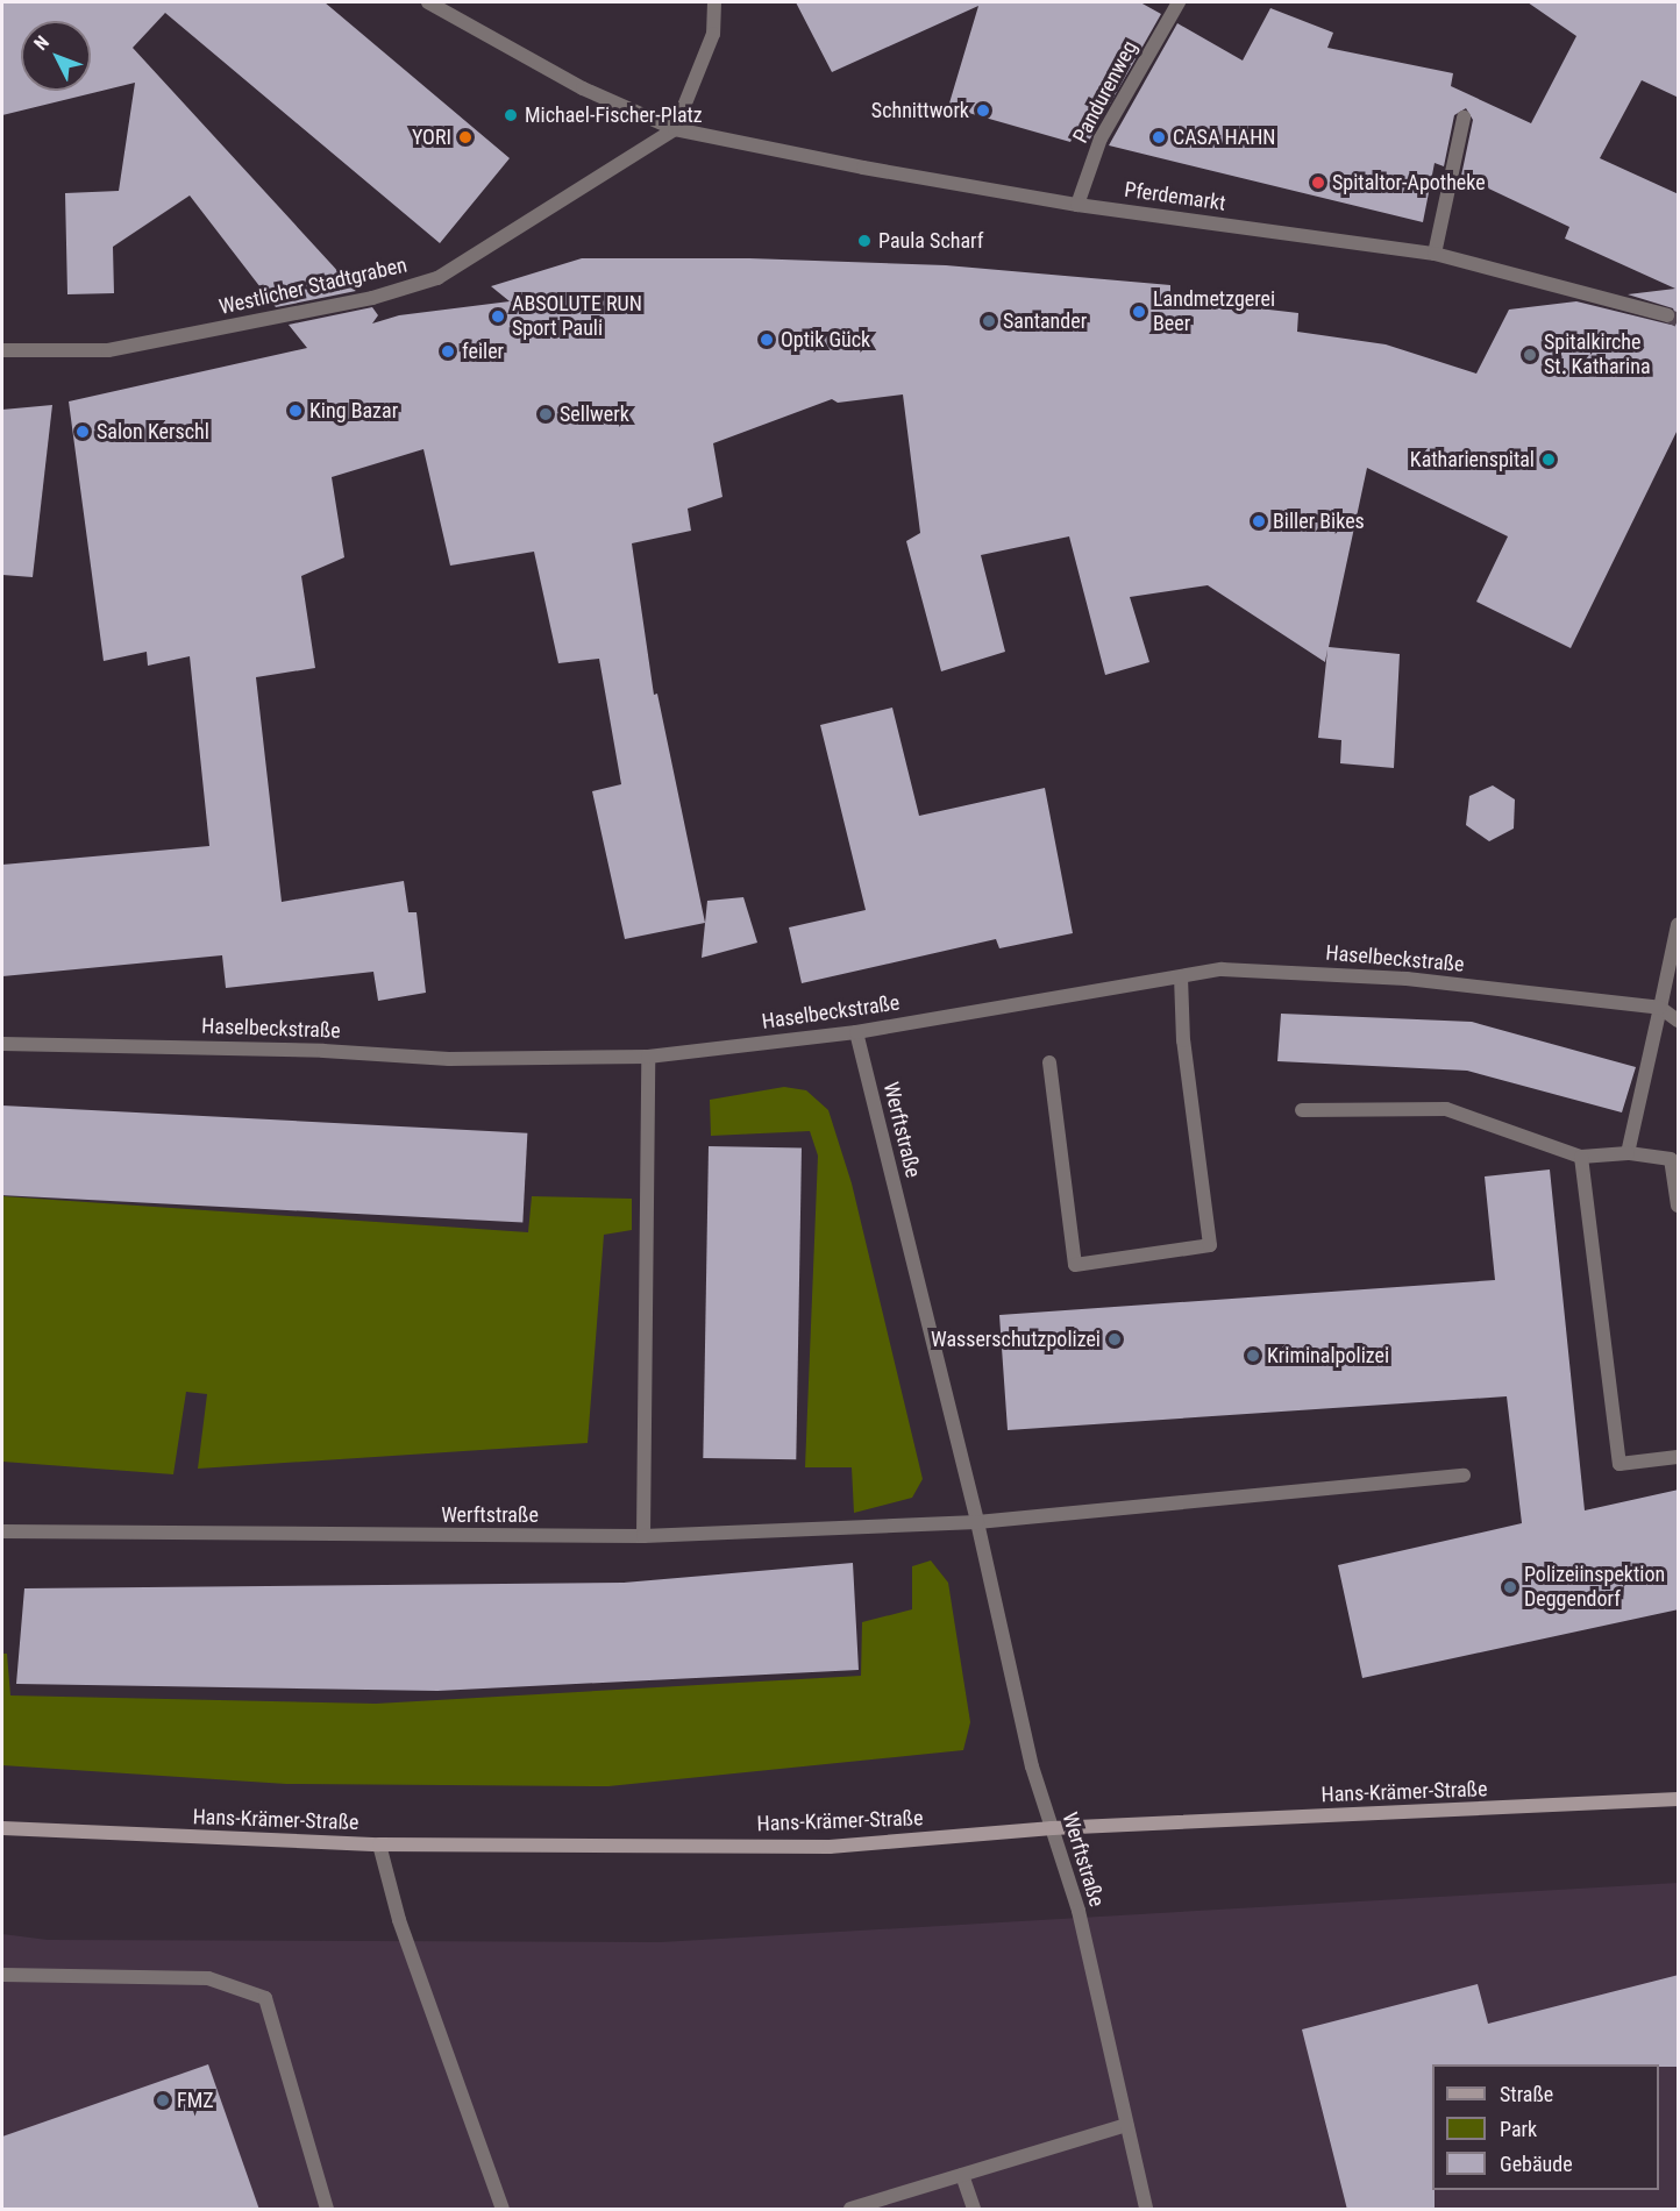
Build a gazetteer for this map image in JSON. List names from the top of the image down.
{
  "streets": {
    "main road": ["Hans-Krämer-Straße"],
    "street": [
      "Pandurenweg",
      "Pferdemarkt",
      "Westlicher Stadtgraben",
      "Haselbeckstraße",
      "Werftstraße"
    ]
  },
  "crossings": [
    ["Pandurenweg", "Pferdemarkt"],
    ["Pferdemarkt", "Westlicher Stadtgraben"],
    ["Haselbeckstraße", "Werftstraße"],
    ["Werftstraße", "Hans-Krämer-Straße"]
  ],
  "places": [
    "Schnittwork",
    "Michael-Fischer-Platz",
    "YORI",
    "CASA HAHN",
    "Spitaltor-Apotheke",
    "Paula Scharf",
    "Landmetzgerei Beer",
    "ABSOLUTE RUN Sport Pauli",
    "Santander",
    "Optik Gück",
    "feiler",
    "Spitalkirche St. Katharina",
    "King Bazar",
    "Sellwerk",
    "Salon Kerschl",
    "Katharienspital",
    "Biller Bikes",
    "Wasserschutzpolizei",
    "Kriminalpolizei",
    "Polizeiinspektion Deggendorf",
    "FMZ"
  ],
  "legend": ["Straße", "Park", "Gebäude"],
  "north": "top left"
}
